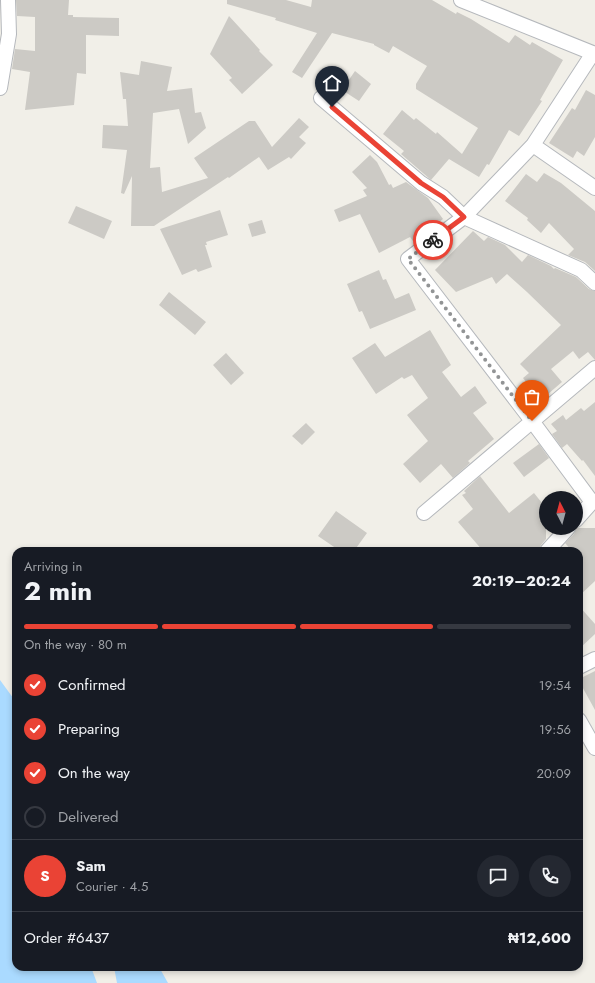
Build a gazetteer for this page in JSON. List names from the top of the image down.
{
  "north": "top",
  "page": {
    "heading": ["2 min", "Arriving in", "20:19–20:24"],
    "panel": [
      "Sam",
      "Courier · 4.5",
      "Order #6437",
      "₦12,600"
    ],
    "bar": "On the way · 80 m",
    "list": [
      ["Confirmed", "19:54"],
      ["Preparing", "19:56"],
      ["On the way", "20:09"],
      "Delivered"
    ],
    "round": "S"
  }
}
